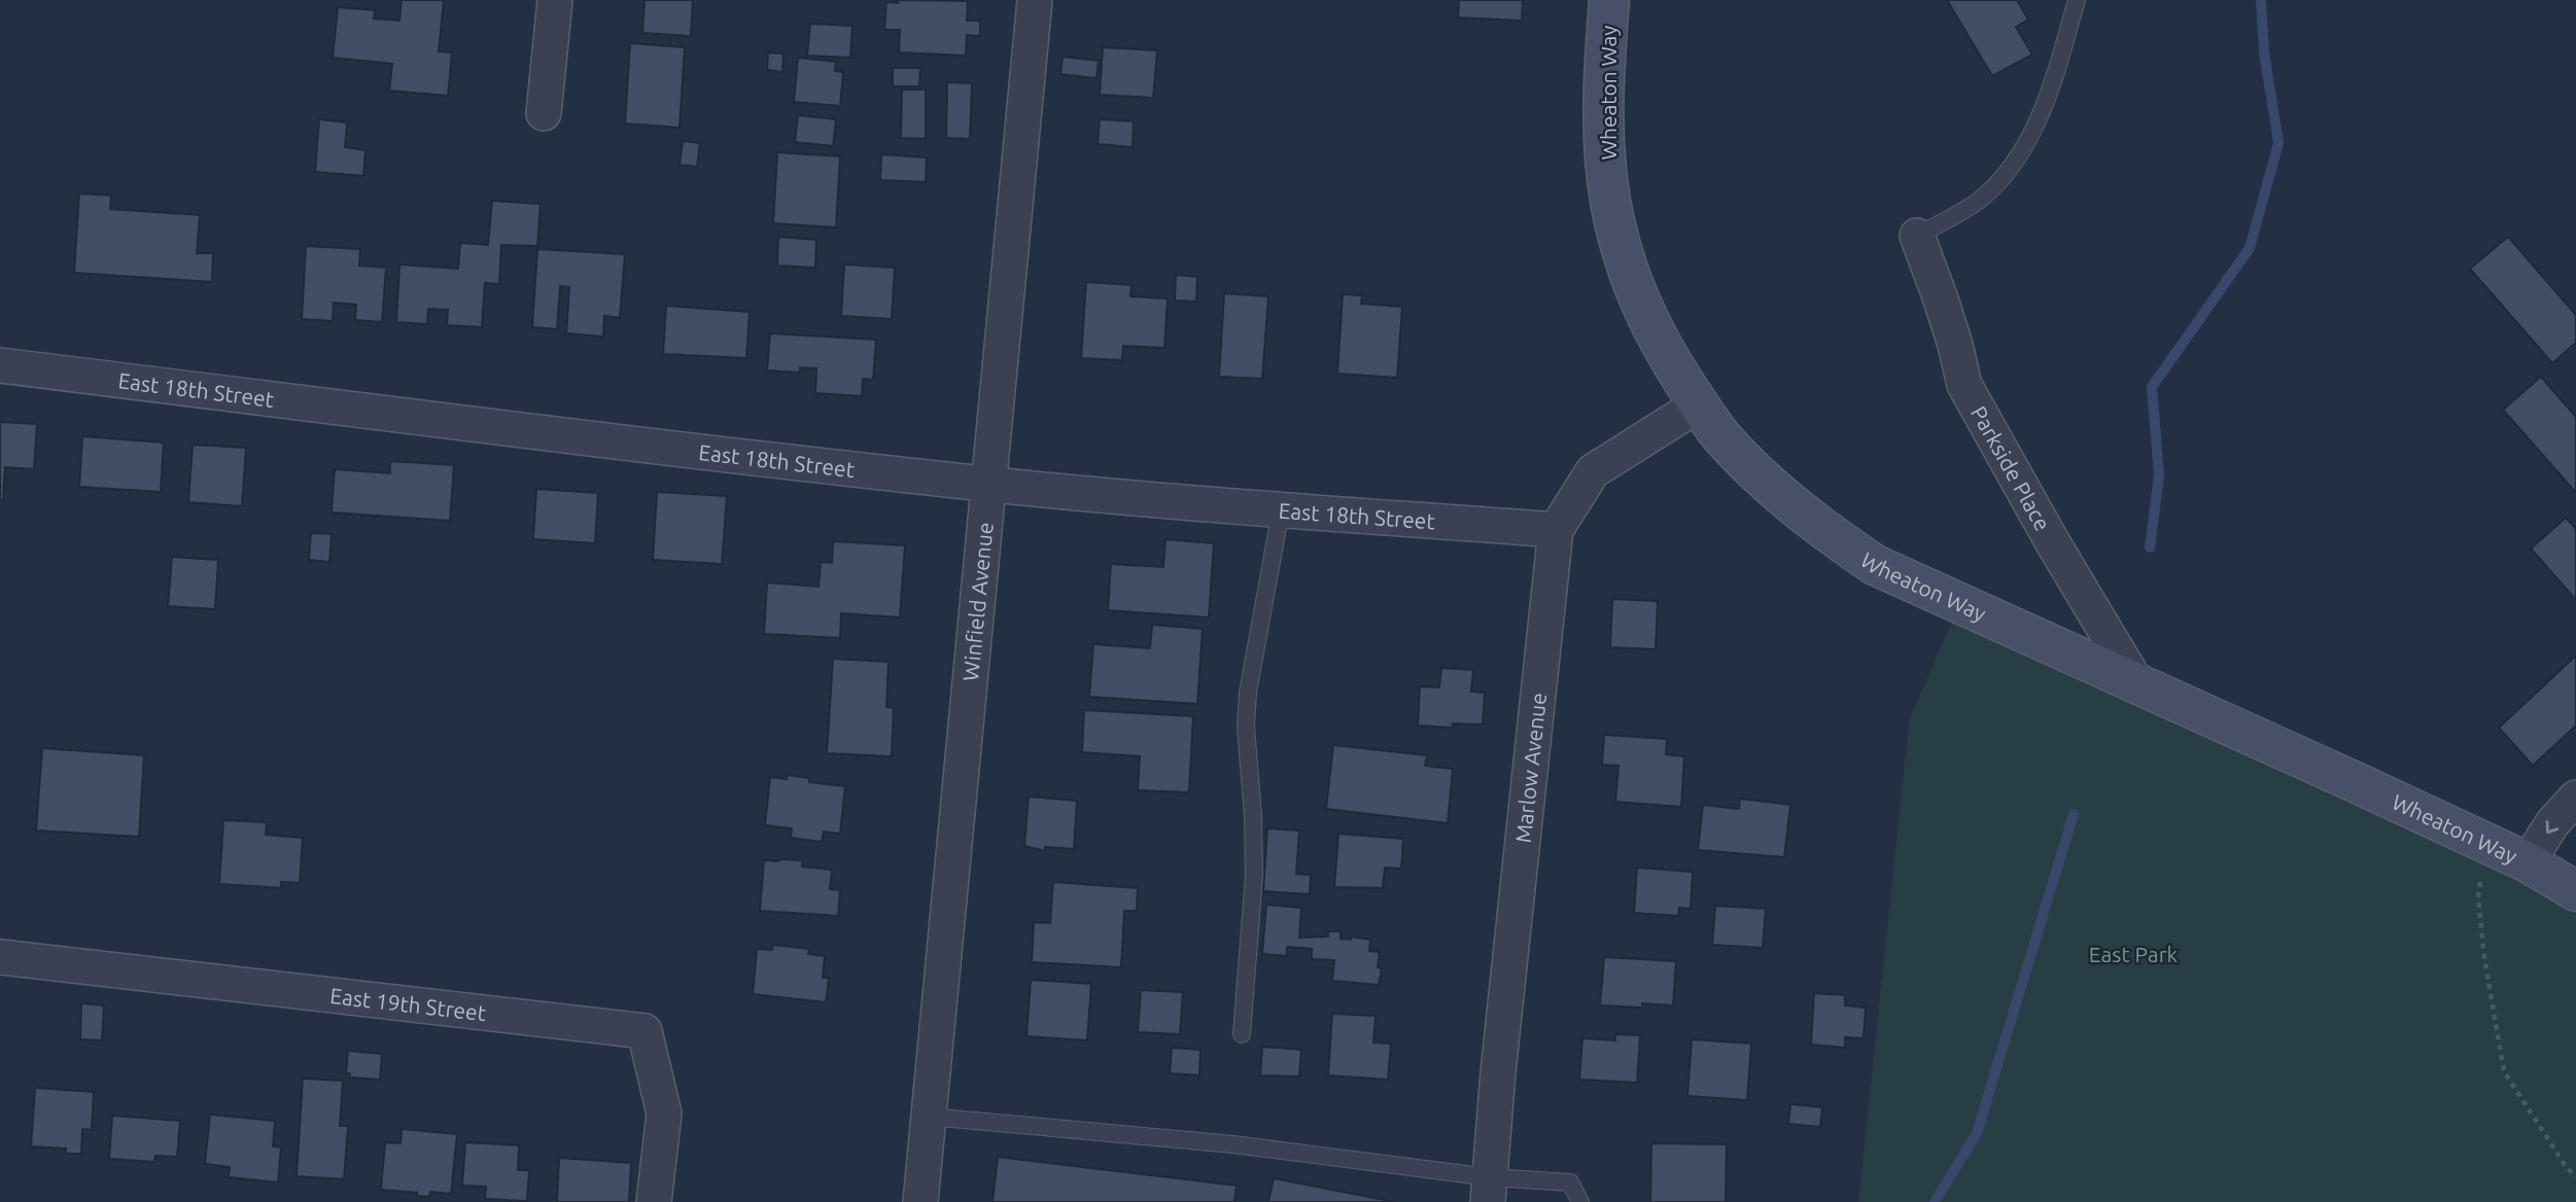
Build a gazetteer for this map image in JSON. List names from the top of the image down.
{
  "streets": {
    "main road": ["Wheaton Way"],
    "street": [
      "East 18th Street",
      "Parkside Place",
      "Winfield Avenue",
      "Marlow Avenue",
      "East 19th Street"
    ]
  },
  "crossings": [
    ["Wheaton Way", "Parkside Place"],
    ["Wheaton Way", "Marlow Avenue"],
    ["East 18th Street", "Winfield Avenue"],
    ["East 18th Street", "Marlow Avenue"]
  ],
  "parks": ["East Park"]
}
